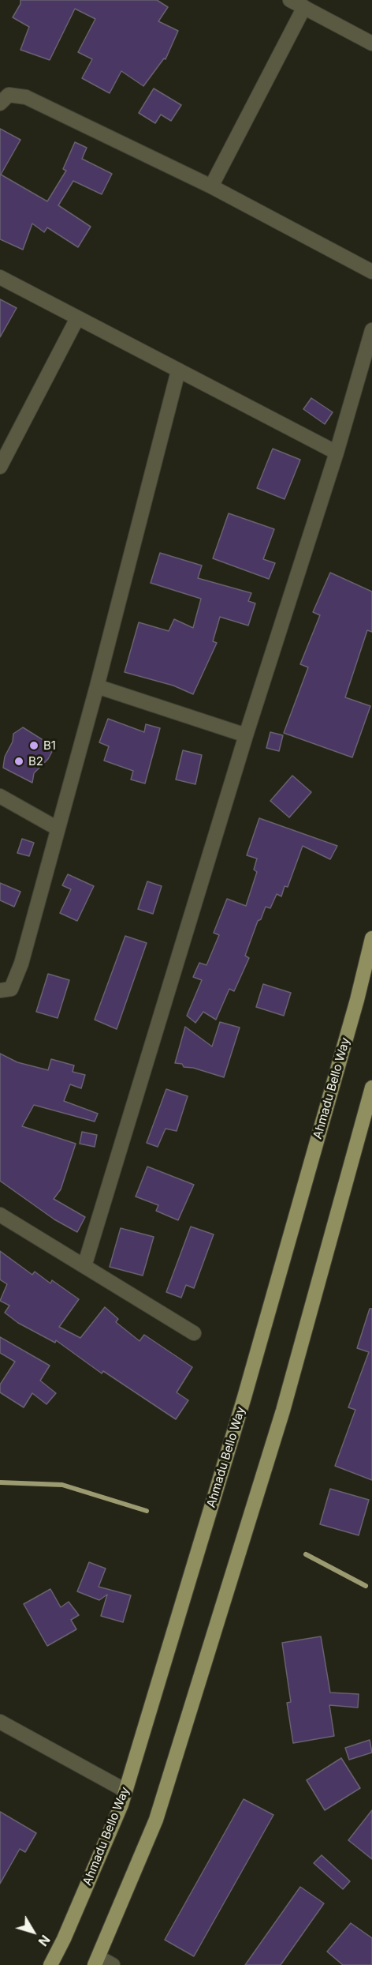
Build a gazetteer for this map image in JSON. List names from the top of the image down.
{
  "streets": {
    "main road": ["Ahmadu Bello Way"]
  },
  "places": ["B1", "B2"],
  "north": "bottom right"
}
